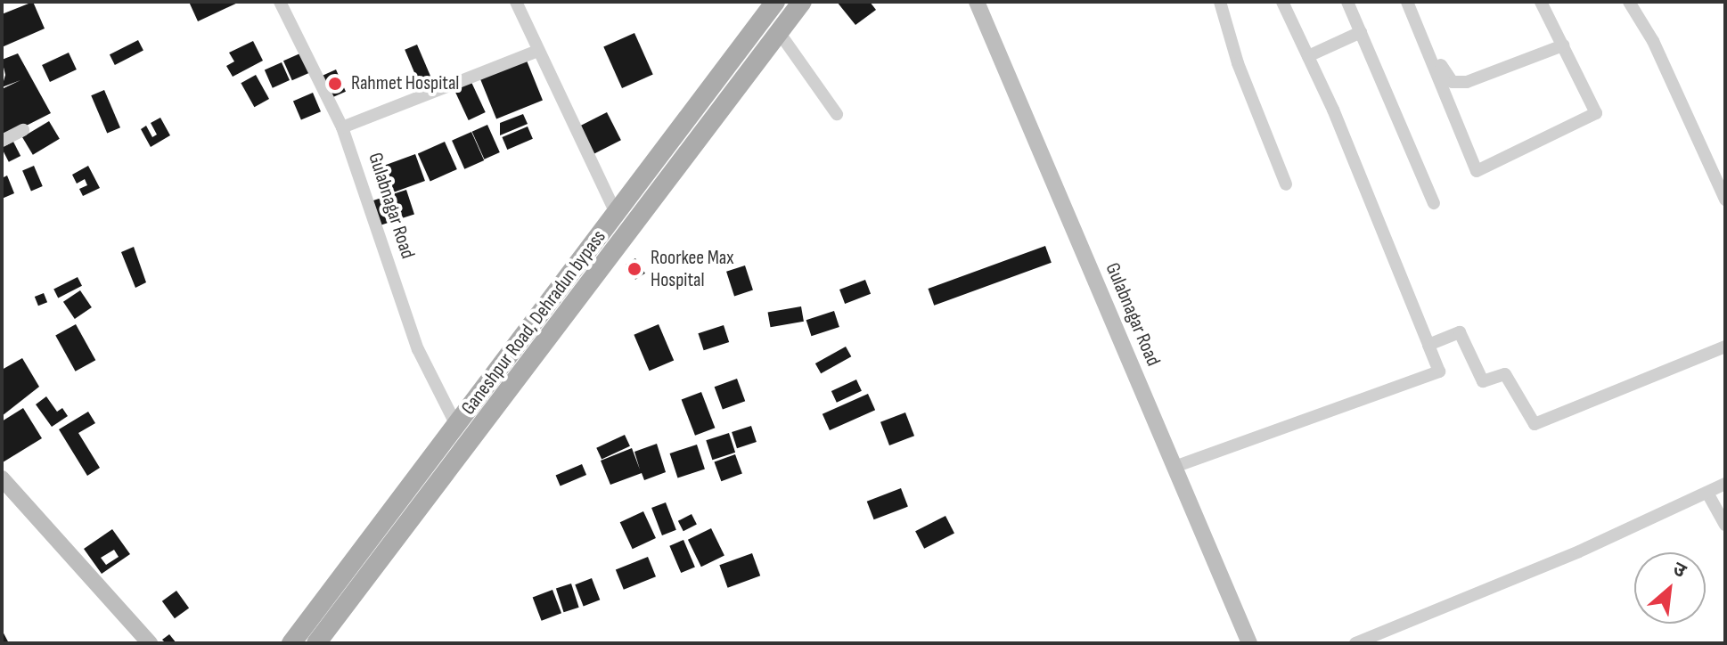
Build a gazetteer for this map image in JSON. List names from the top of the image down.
{
  "streets": {
    "main road": ["Gulabnagar Road", "Ganeshpur Road, Dehradun bypass"]
  },
  "crossings": [
    ["Gulabnagar Road", "Ganeshpur Road, Dehradun bypass"]
  ],
  "places": ["Rahmet Hospital", "Roorkee Max Hospital"],
  "north": "top right"
}
